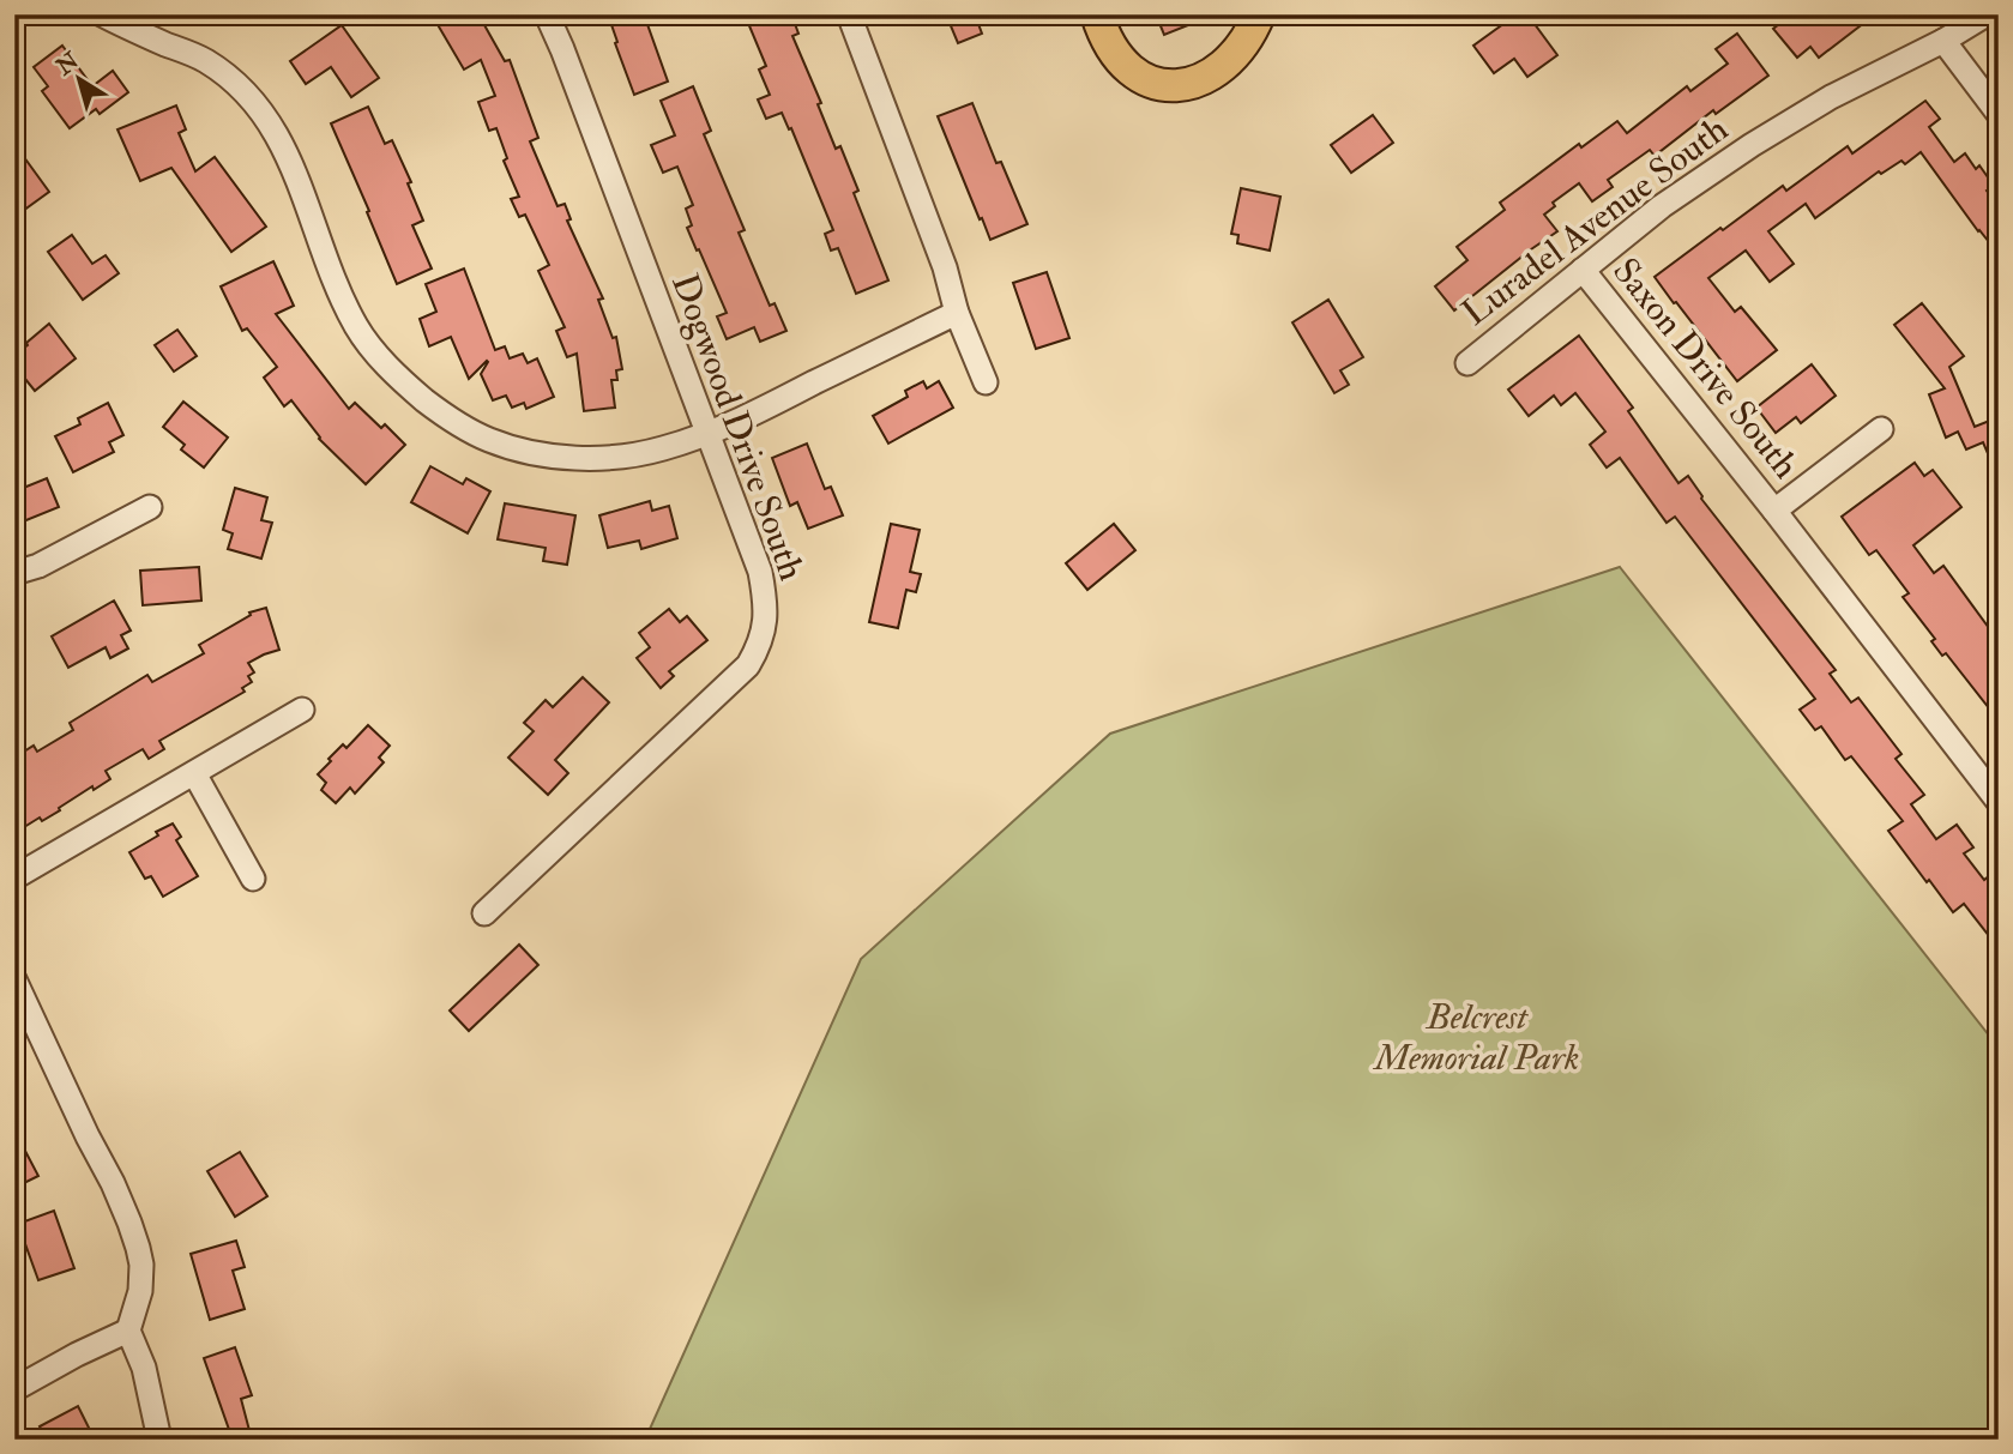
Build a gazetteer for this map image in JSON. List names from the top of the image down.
{
  "streets": {
    "street": ["Luradel Avenue South", "Saxon Drive South", "Dogwood Drive South"]
  },
  "crossings": [
    ["Luradel Avenue South", "Saxon Drive South"]
  ],
  "parks": ["Belcrest Memorial Park"],
  "north": "top left"
}
